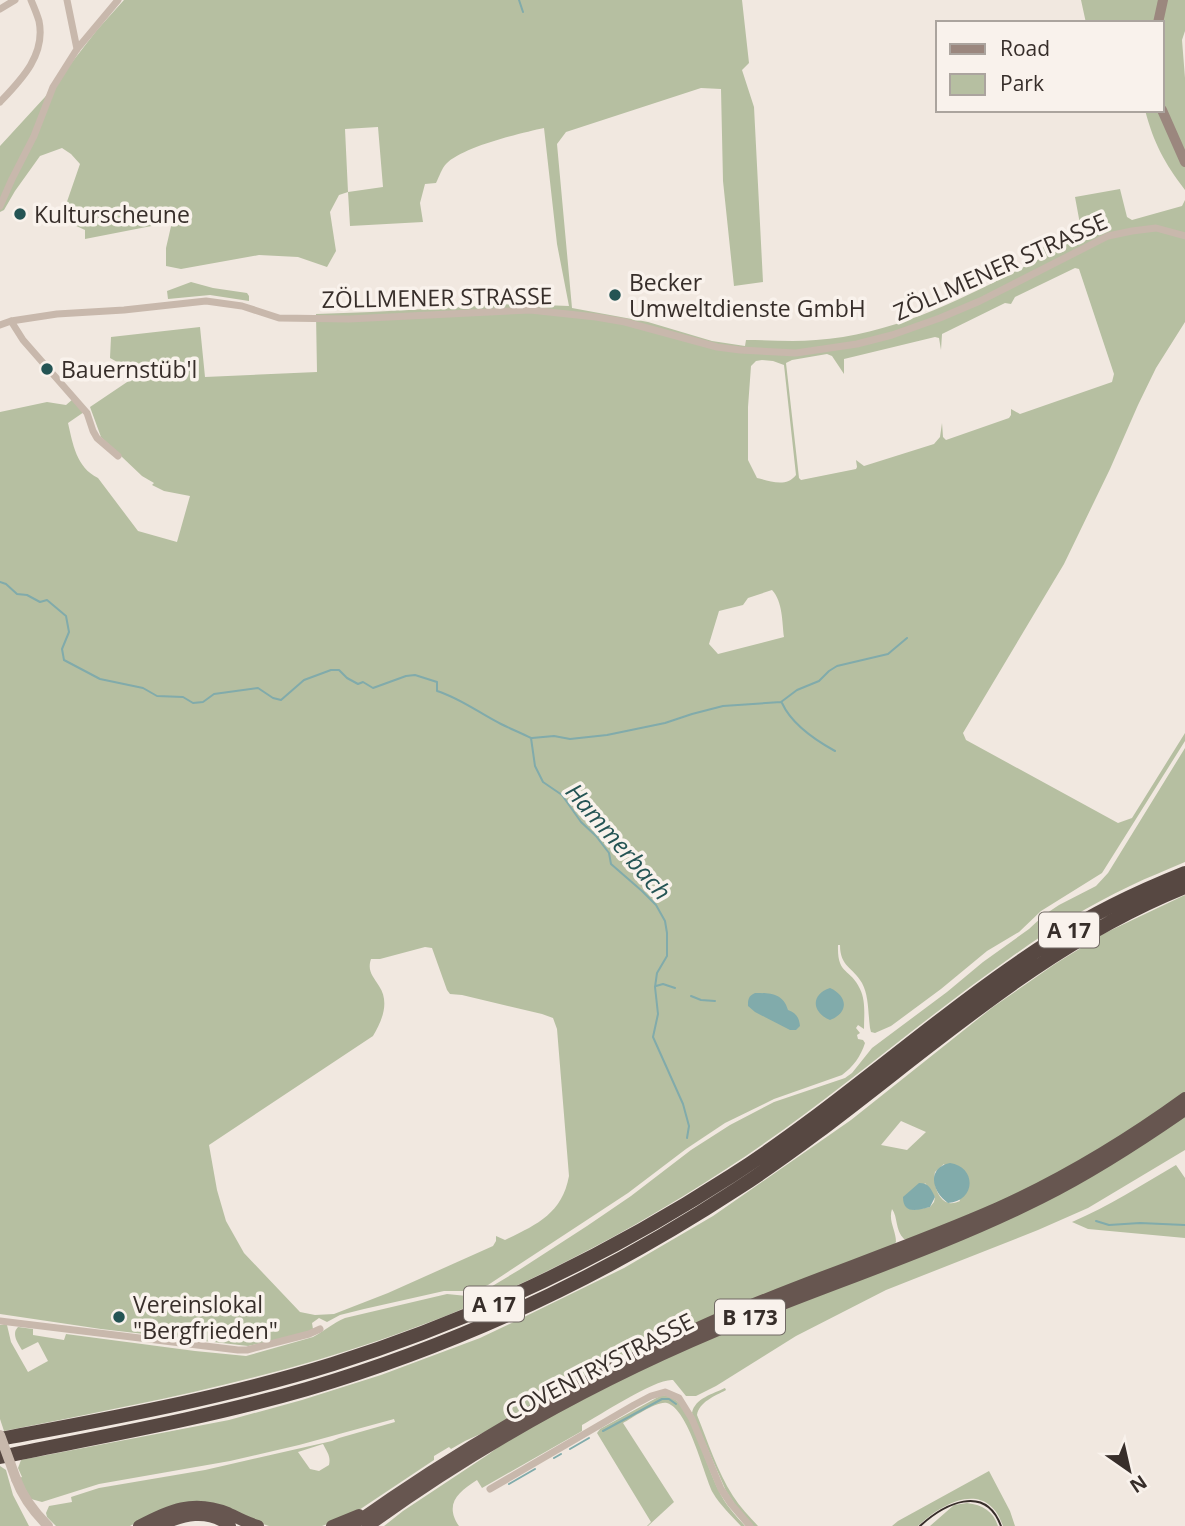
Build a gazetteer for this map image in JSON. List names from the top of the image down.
{
  "streets": {
    "highway": ["A 17", "B 173", "COVENTRYSTRASSE"],
    "street": ["ZÖLLMENER STRASSE"]
  },
  "crossings": [
    ["B 173", "COVENTRYSTRASSE"]
  ],
  "water": ["Hammerbach"],
  "places": [
    "Kulturscheune",
    "Becker Umweltdienste GmbH",
    "Bauernstüb'l",
    "Vereinslokal \"Bergfrieden\""
  ],
  "legend": ["Road", "Park"],
  "north": "bottom right"
}
